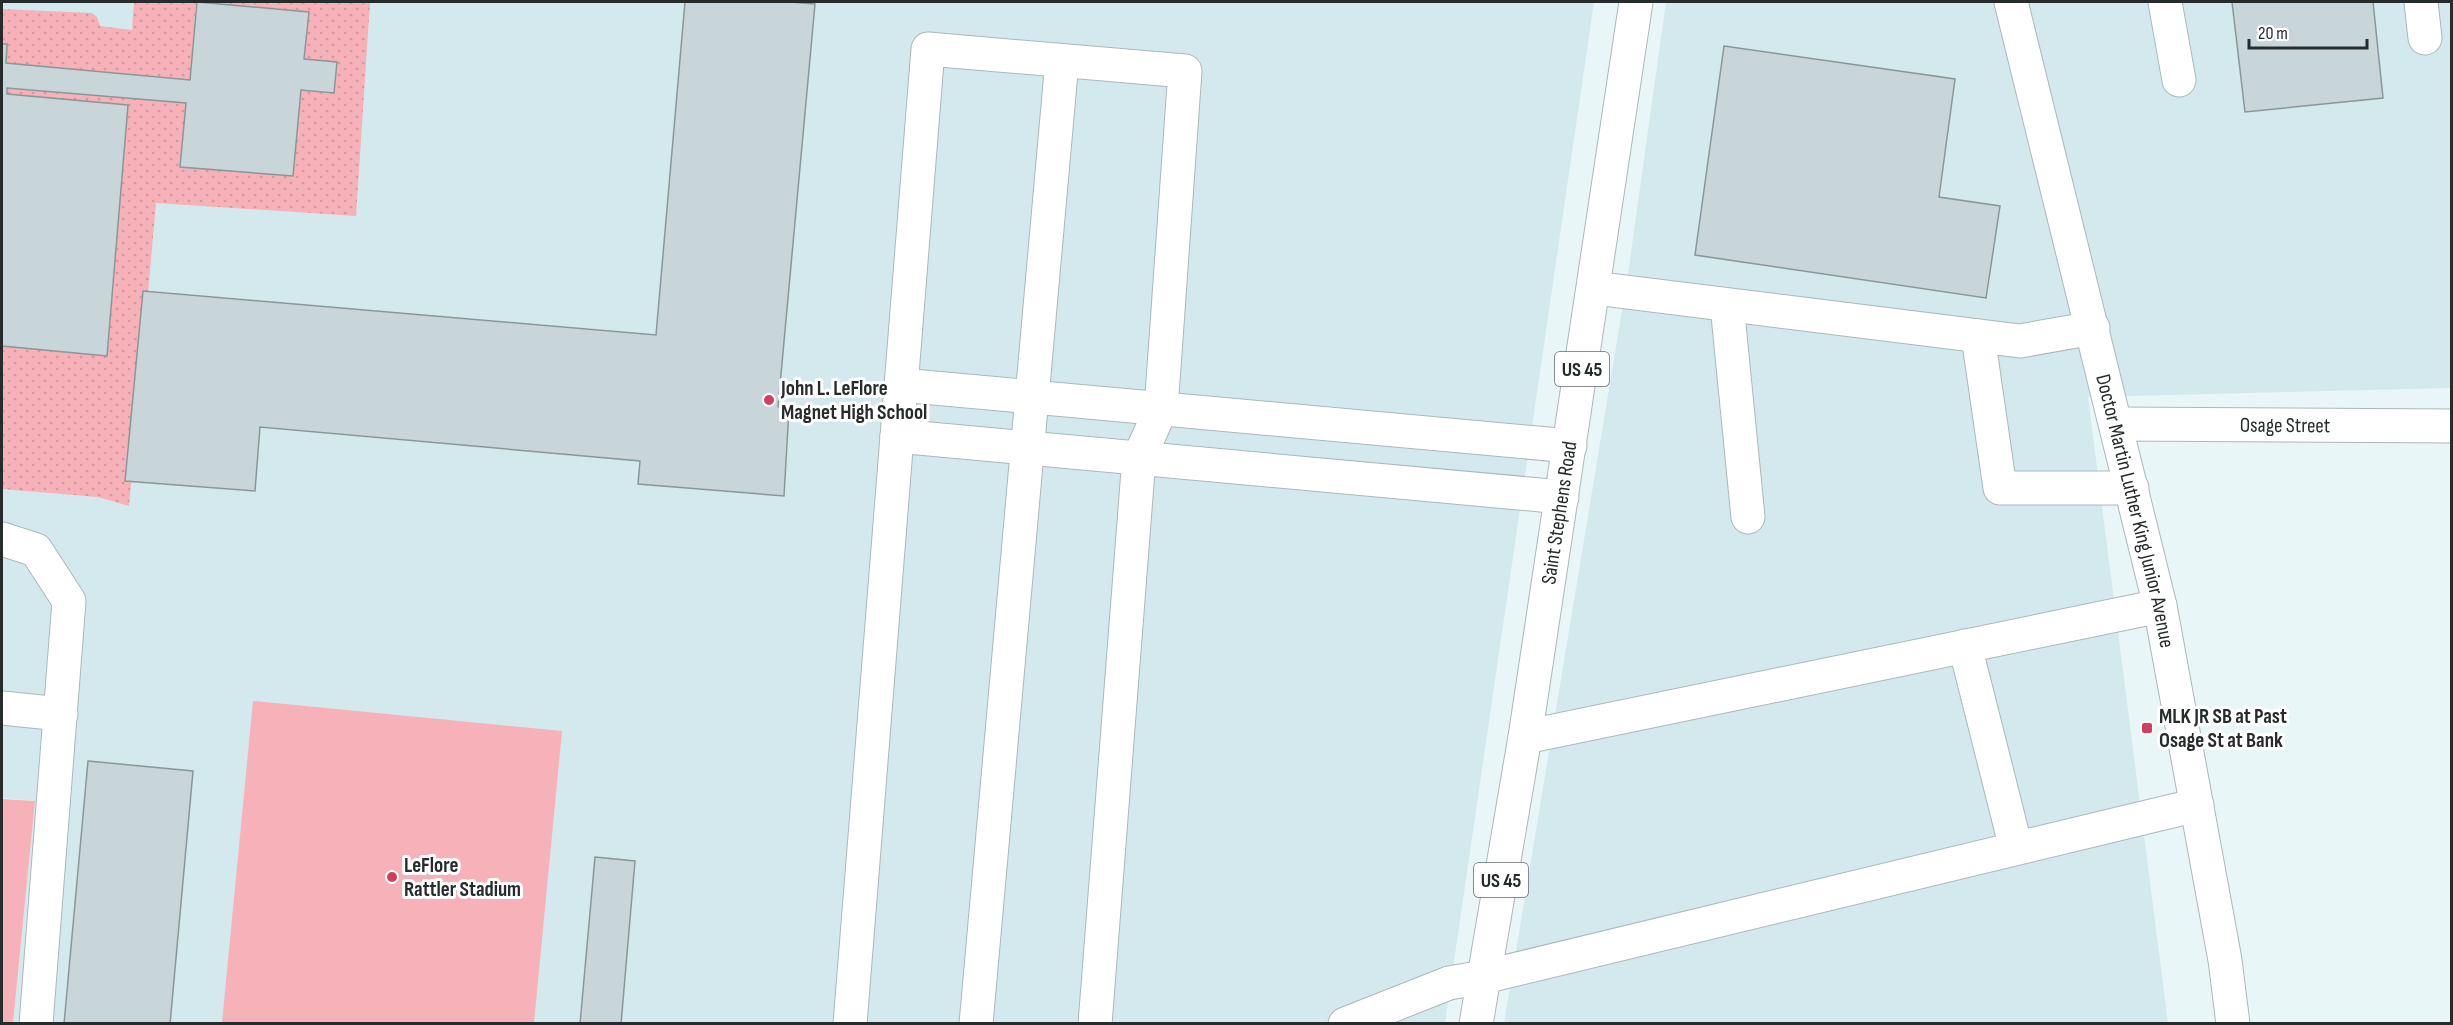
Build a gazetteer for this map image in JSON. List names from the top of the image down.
{
  "streets": {
    "main road": [
      "US 45",
      "Osage Street",
      "Doctor Martin Luther King Junior Avenue",
      "Saint Stephens Road"
    ]
  },
  "crossings": [
    ["Osage Street", "Doctor Martin Luther King Junior Avenue"]
  ],
  "places": {
    "other": ["John L. LeFlore Magnet High School", "LeFlore Rattler Stadium"],
    "transit": ["MLK JR SB at Past Osage St at Bank"]
  },
  "scale_bar": "20 m"
}
